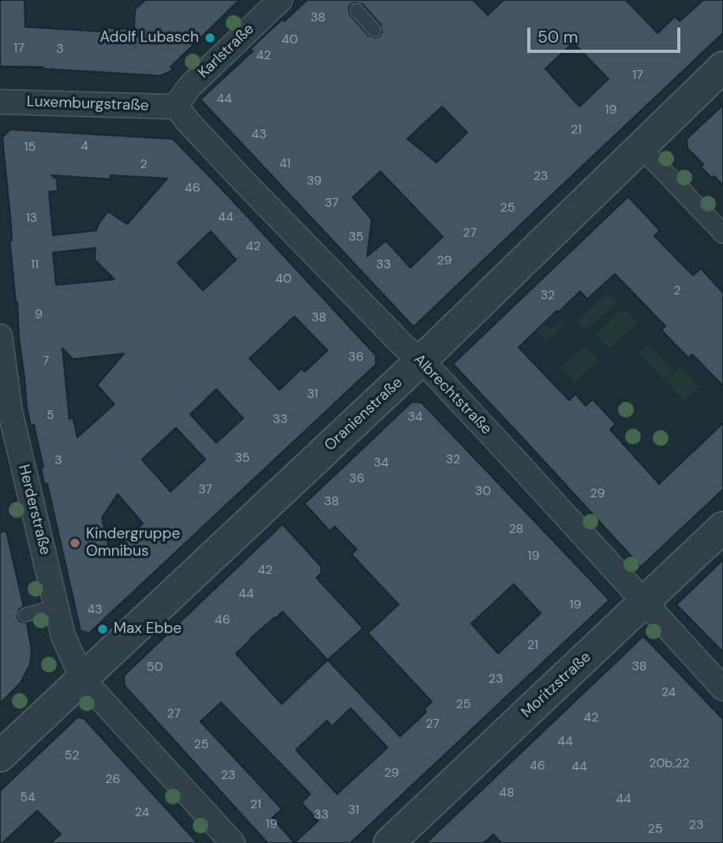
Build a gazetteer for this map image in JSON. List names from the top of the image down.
{
  "streets": {
    "street": [
      "Karlstraße",
      "Luxemburgstraße",
      "Albrechtstraße",
      "Oranienstraße",
      "Herderstraße",
      "Moritzstraße"
    ]
  },
  "crossings": [
    ["Karlstraße", "Luxemburgstraße"],
    ["Karlstraße", "Albrechtstraße"],
    ["Luxemburgstraße", "Albrechtstraße"],
    ["Albrechtstraße", "Oranienstraße"],
    ["Albrechtstraße", "Moritzstraße"],
    ["Oranienstraße", "Herderstraße"]
  ],
  "places": ["Adolf Lubasch", "Kindergruppe Omnibus", "Max Ebbe"],
  "house_numbers": [
    "38",
    "40",
    "17",
    "3",
    "42",
    "17",
    "44",
    "19",
    "21",
    "43",
    "4",
    "15",
    "41",
    "2",
    "23",
    "39",
    "46",
    "37",
    "25",
    "44",
    "13",
    "27",
    "35",
    "42",
    "29",
    "11",
    "33",
    "40",
    "2",
    "32",
    "9",
    "38",
    "36",
    "7",
    "31",
    "5",
    "34",
    "33",
    "35",
    "32",
    "3",
    "34",
    "36",
    "37",
    "30",
    "29",
    "38",
    "28",
    "19",
    "42",
    "44",
    "19",
    "43",
    "46",
    "21",
    "38",
    "50",
    "23",
    "24",
    "25",
    "27",
    "42",
    "27",
    "44",
    "25",
    "52",
    "20b,22",
    "46",
    "44",
    "29",
    "23",
    "26",
    "48",
    "54",
    "44",
    "21",
    "31",
    "24",
    "33",
    "19",
    "23",
    "25"
  ],
  "scale_bar": "50 m"
}
